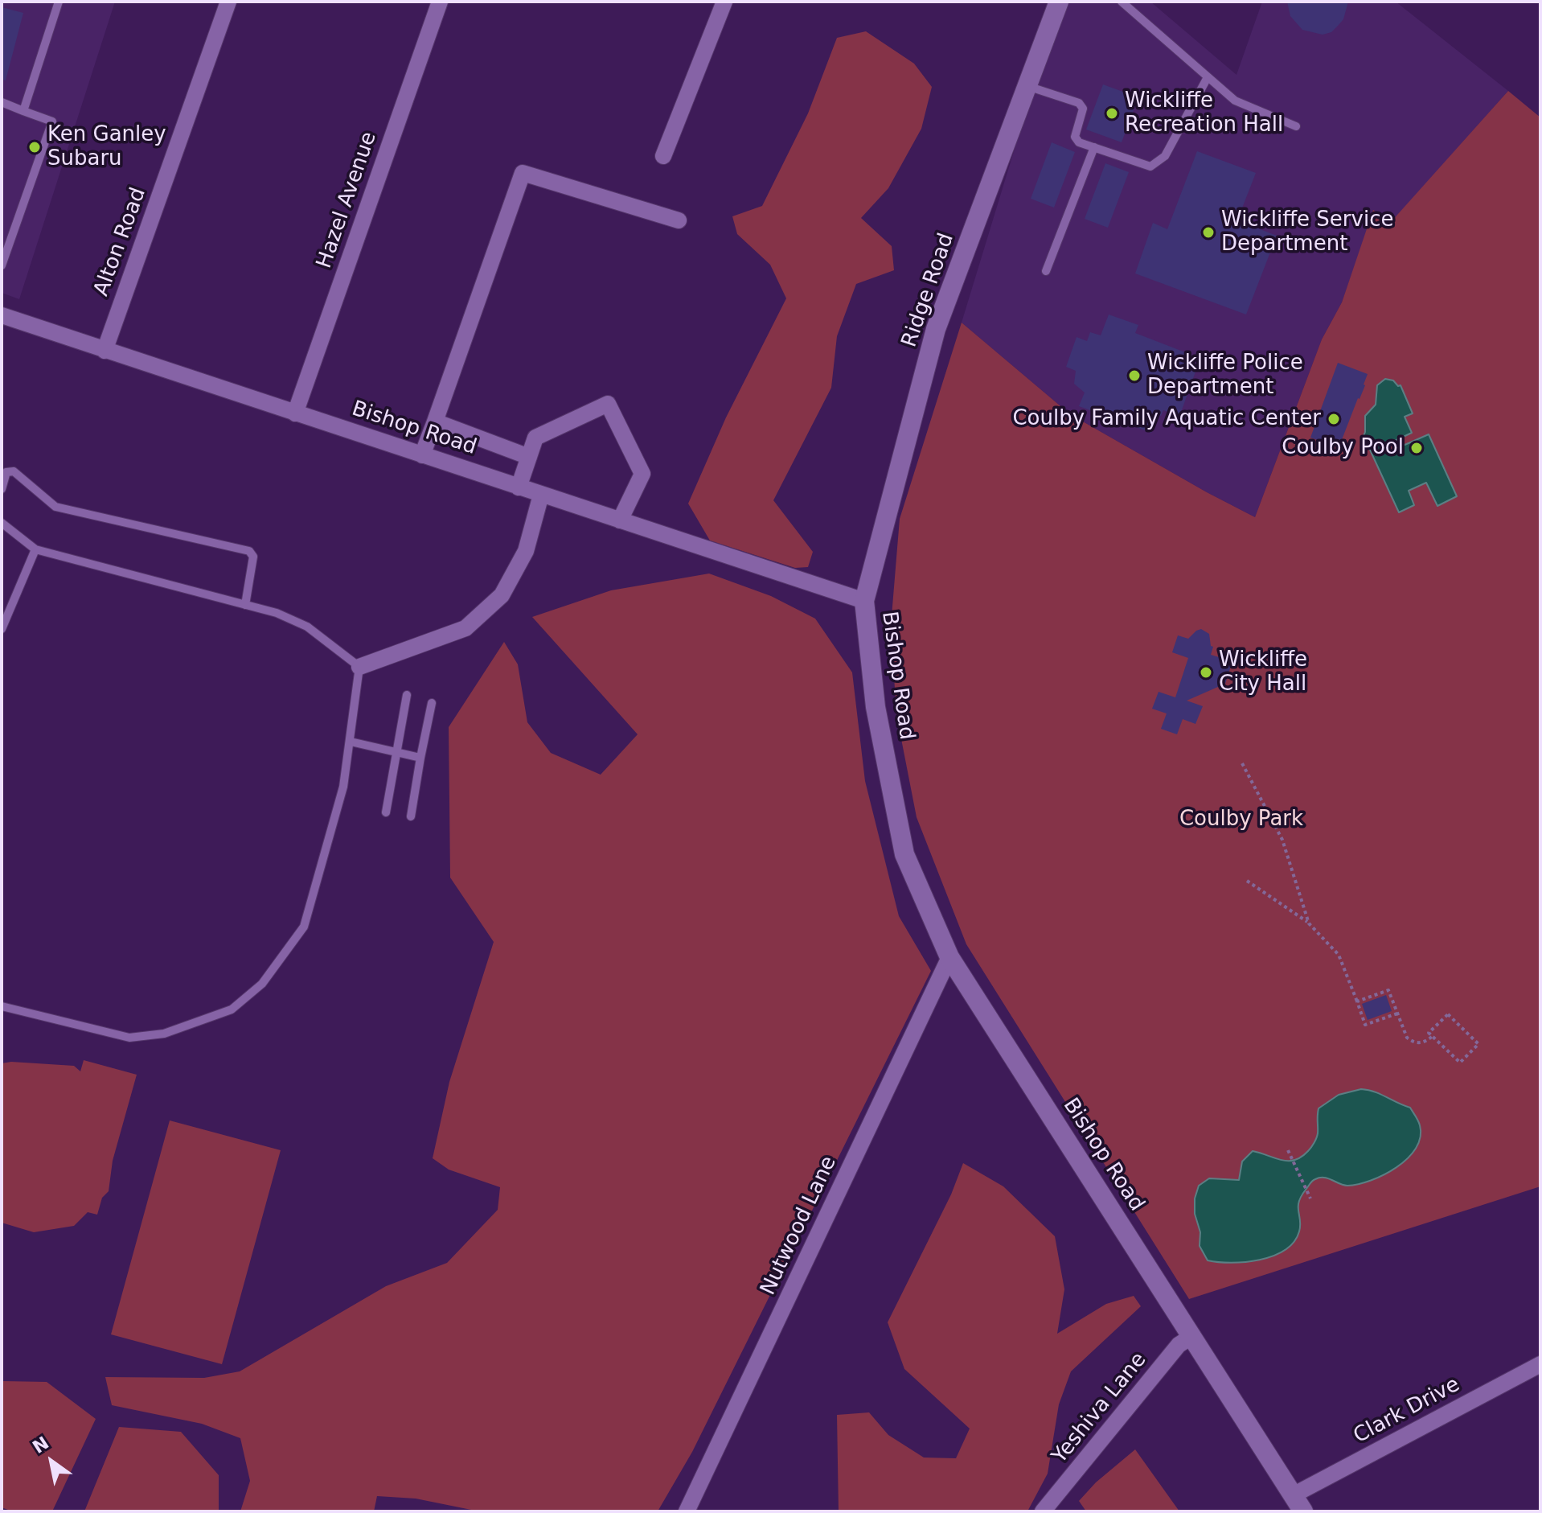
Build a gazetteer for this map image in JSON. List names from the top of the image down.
{
  "streets": {
    "main road": ["Ridge Road", "Bishop Road"],
    "street": [
      "Hazel Avenue",
      "Alton Road",
      "Nutwood Lane",
      "Yeshiva Lane",
      "Clark Drive"
    ]
  },
  "crossings": [
    ["Hazel Avenue", "Bishop Road"],
    ["Alton Road", "Bishop Road"],
    ["Ridge Road", "Bishop Road"],
    ["Bishop Road", "Nutwood Lane"],
    ["Bishop Road", "Yeshiva Lane"],
    ["Bishop Road", "Clark Drive"]
  ],
  "parks": ["Coulby Park"],
  "places": [
    "Wickliffe Recreation Hall",
    "Ken Ganley Subaru",
    "Wickliffe Service Department",
    "Wickliffe Police Department",
    "Coulby Family Aquatic Center",
    "Coulby Pool",
    "Wickliffe City Hall"
  ],
  "north": "top left"
}
